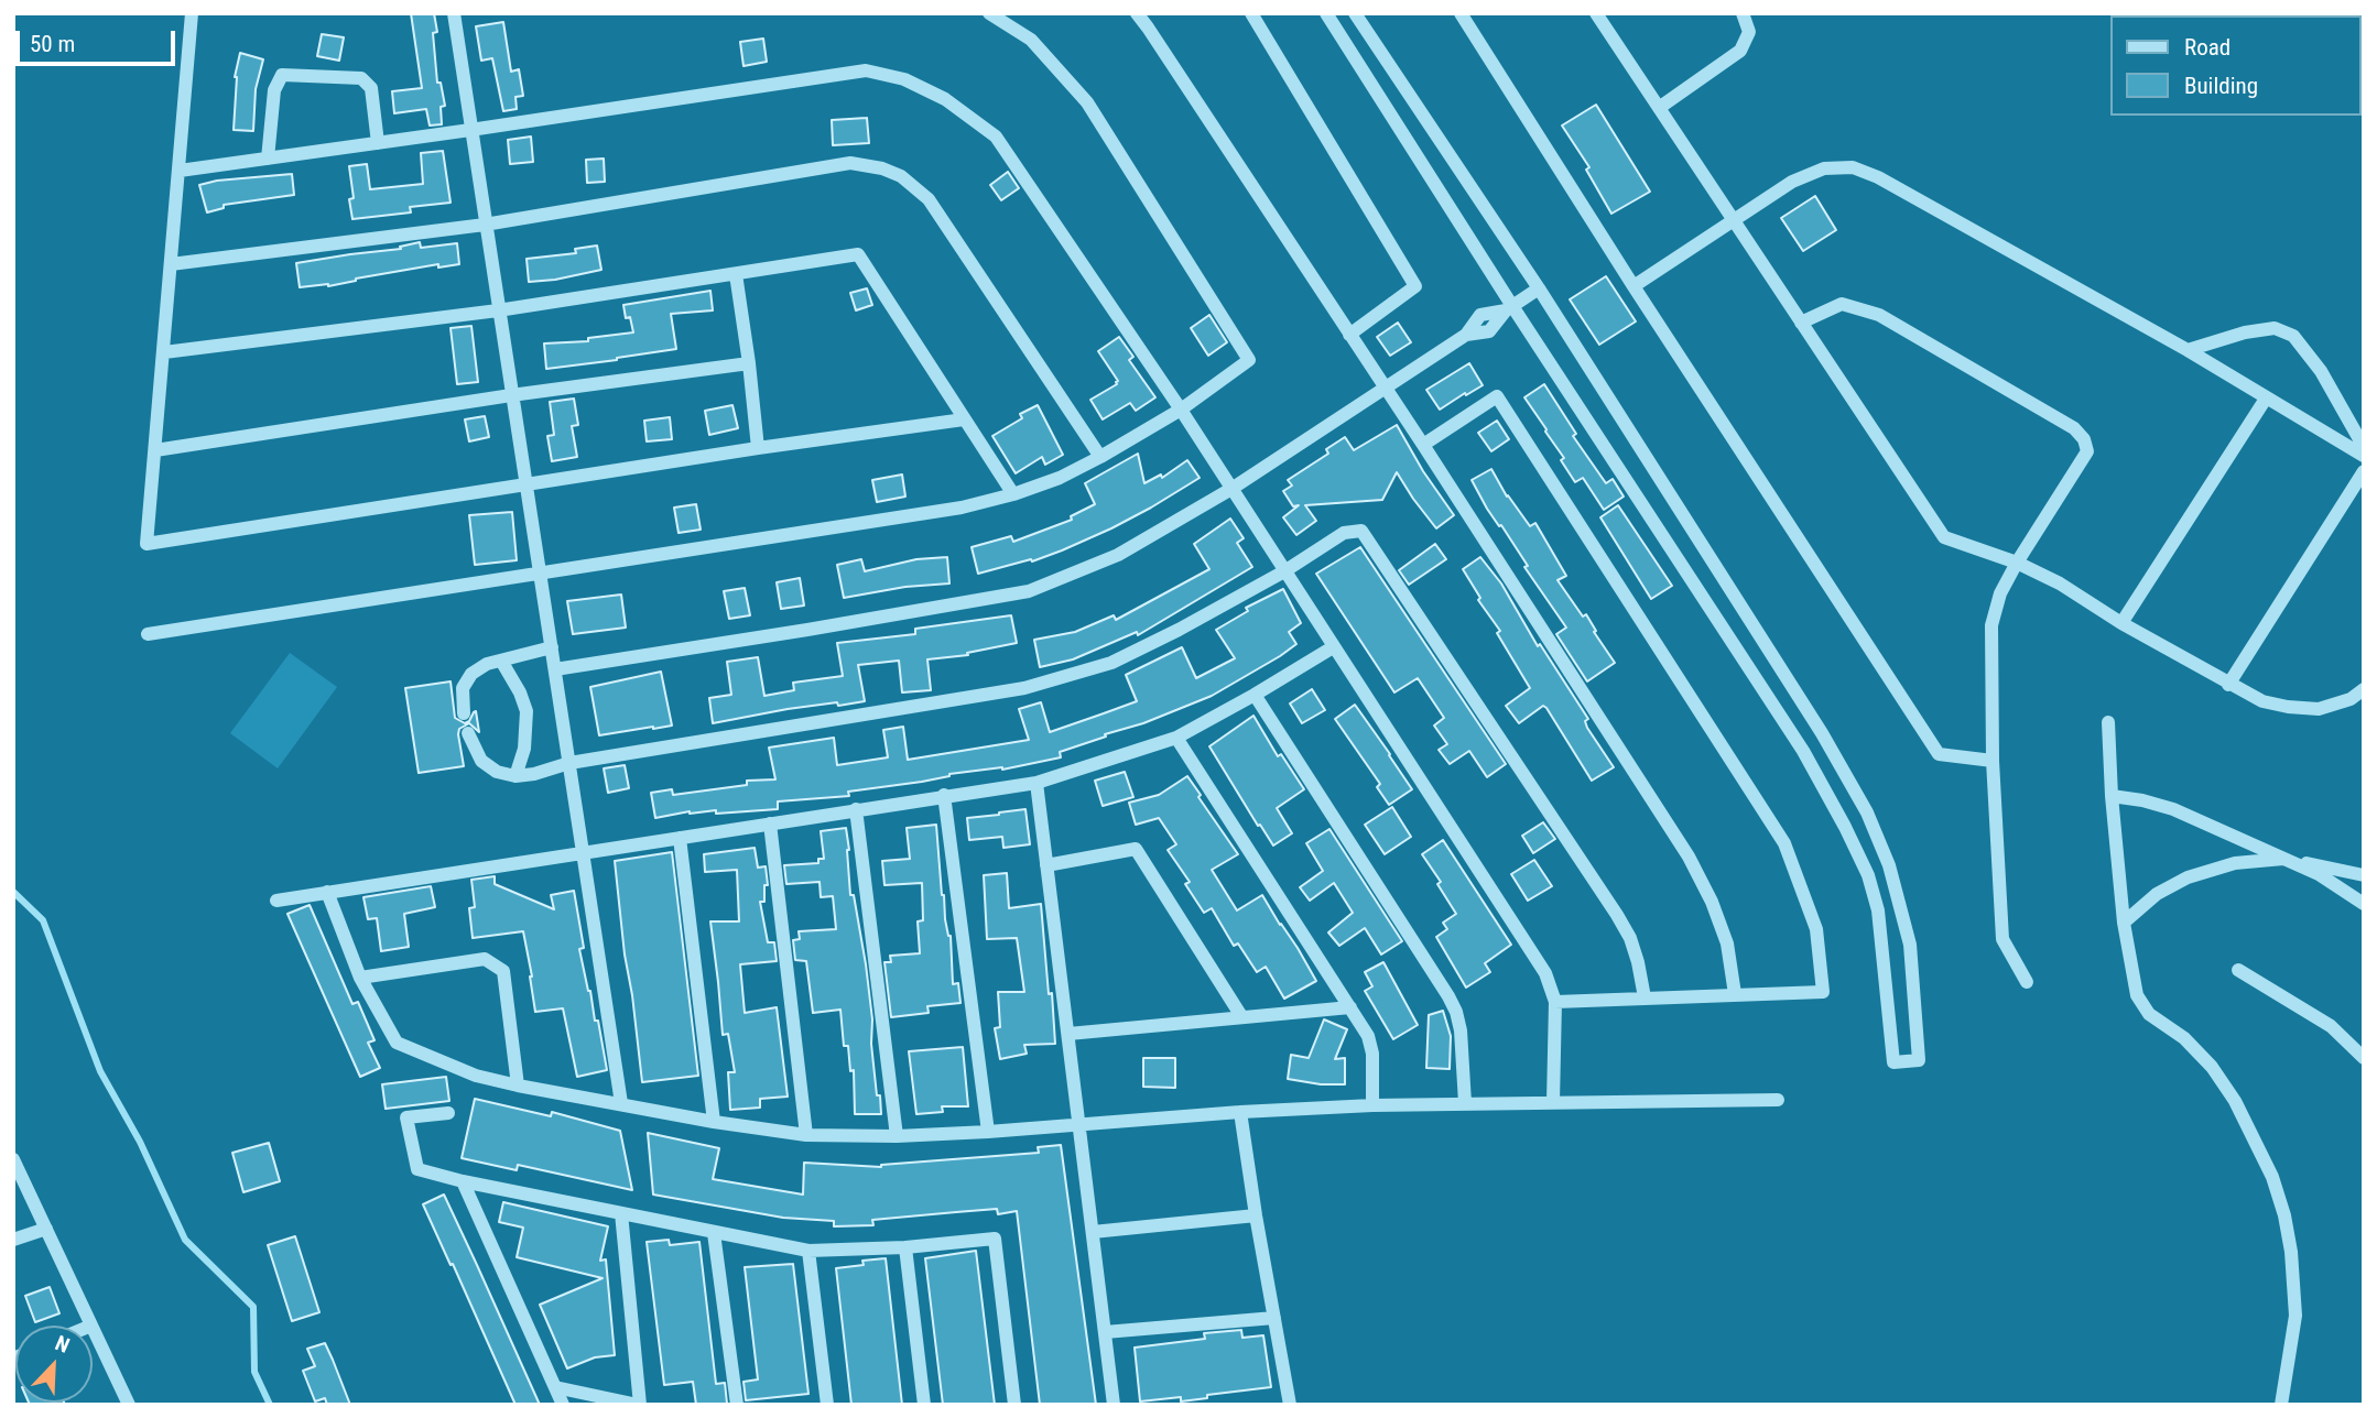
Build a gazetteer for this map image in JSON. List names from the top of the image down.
{
  "legend": ["Road", "Building"],
  "scale_bar": "50 m",
  "north": "top right"
}
